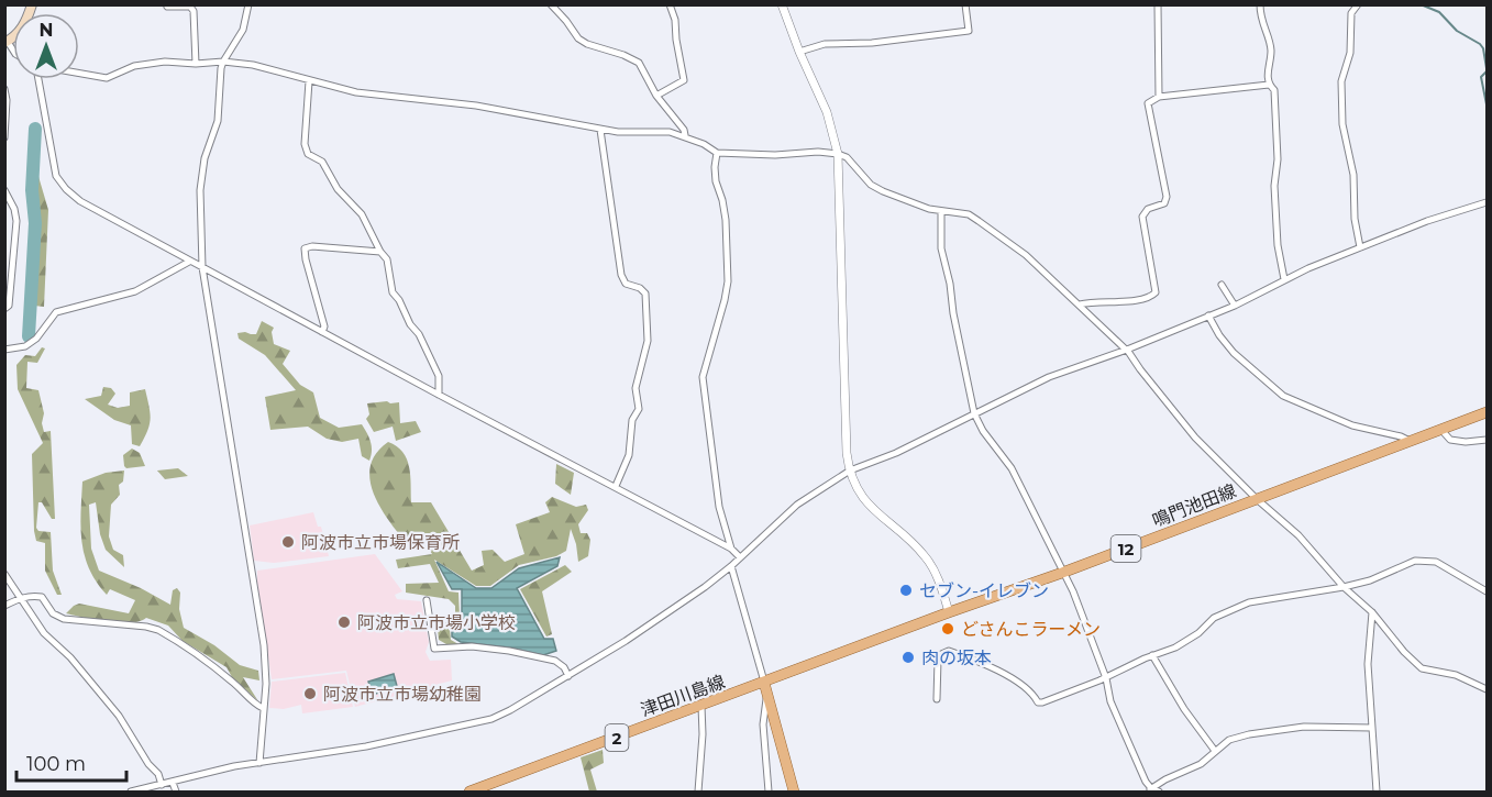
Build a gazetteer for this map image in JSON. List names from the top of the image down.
{
  "streets": {
    "main road": [
      "鳴門池田線",
      "12",
      "津田川島線",
      "2"
    ]
  },
  "crossings": [
    ["鳴門池田線", "津田川島線"]
  ],
  "places": [
    "阿波市立市場保育所",
    "セブン-イレブン",
    "阿波市立市場小学校",
    "どさんこラーメン",
    "肉の坂本",
    "阿波市立市場幼稚園"
  ],
  "scale_bar": "100 m",
  "north": "top"
}
